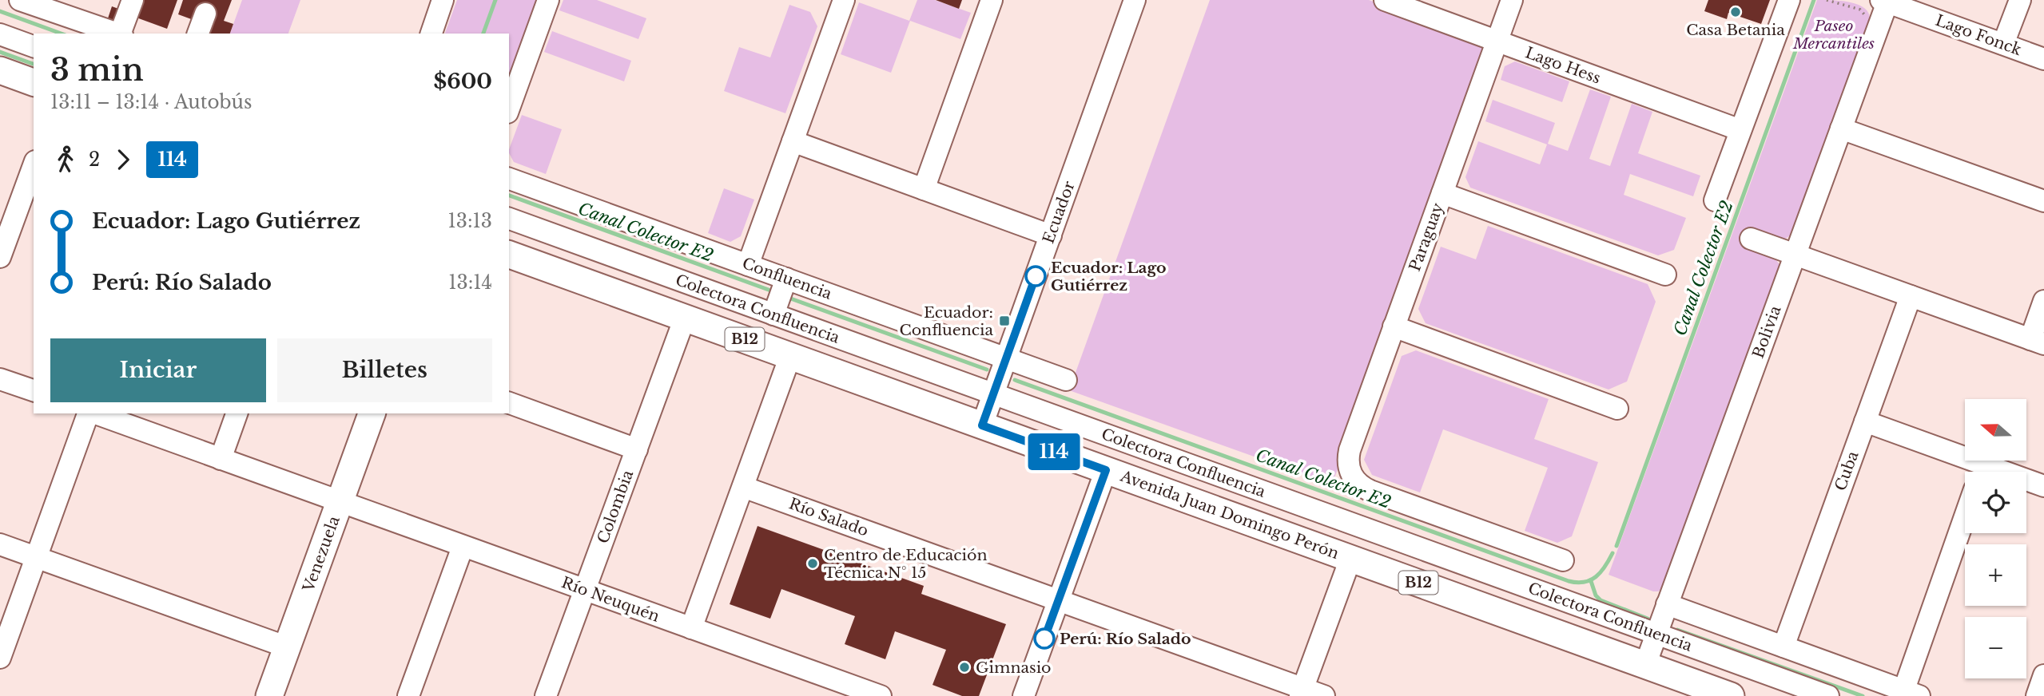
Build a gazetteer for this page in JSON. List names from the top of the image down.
{
  "streets": {
    "main road": ["B12", "Avenida Juan Domingo Perón", "Venezuela"],
    "street": [
      "Lago Fonck",
      "Lago Hess",
      "Ecuador",
      "Paraguay",
      "Confluencia",
      "Colectora Confluencia",
      "Bolivia",
      "Cuba",
      "Colombia",
      "Río Salado",
      "Río Neuquén"
    ]
  },
  "crossings": [
    ["Lago Fonck", "Bolivia"],
    ["Lago Hess", "Paraguay"],
    ["Ecuador", "Confluencia"],
    ["Ecuador", "Colectora Confluencia"],
    ["Ecuador", "Avenida Juan Domingo Perón"],
    ["Colectora Confluencia", "Bolivia"],
    ["Bolivia", "Avenida Juan Domingo Perón"],
    ["Colombia", "Avenida Juan Domingo Perón"],
    ["Colombia", "Río Neuquén"],
    ["Venezuela", "Río Neuquén"]
  ],
  "water": ["Canal Colector E2"],
  "parks": ["Paseo Mercantiles"],
  "places": {
    "other": [
      "Casa Betania",
      "Ecuador: Lago Gutiérrez",
      "Centro de Educación Técnica N° 15",
      "Perú: Río Salado",
      "Gimnasio"
    ],
    "transit": ["Ecuador: Confluencia"]
  },
  "lines": ["bus line 114"],
  "north": "left",
  "page": {
    "on_map": "114",
    "heading": ["3 min", "13:11 – 13:14 · Autobús", "$600"],
    "legs": ["2", "114"],
    "list": [
      {
        "name": "Ecuador: Lago Gutiérrez",
        "value": "13:13"
      },
      {
        "name": "Perú: Río Salado",
        "value": "13:14"
      }
    ],
    "buttons": ["Iniciar", "Billetes"],
    "map_buttons": ["+", "−"]
  }
}
